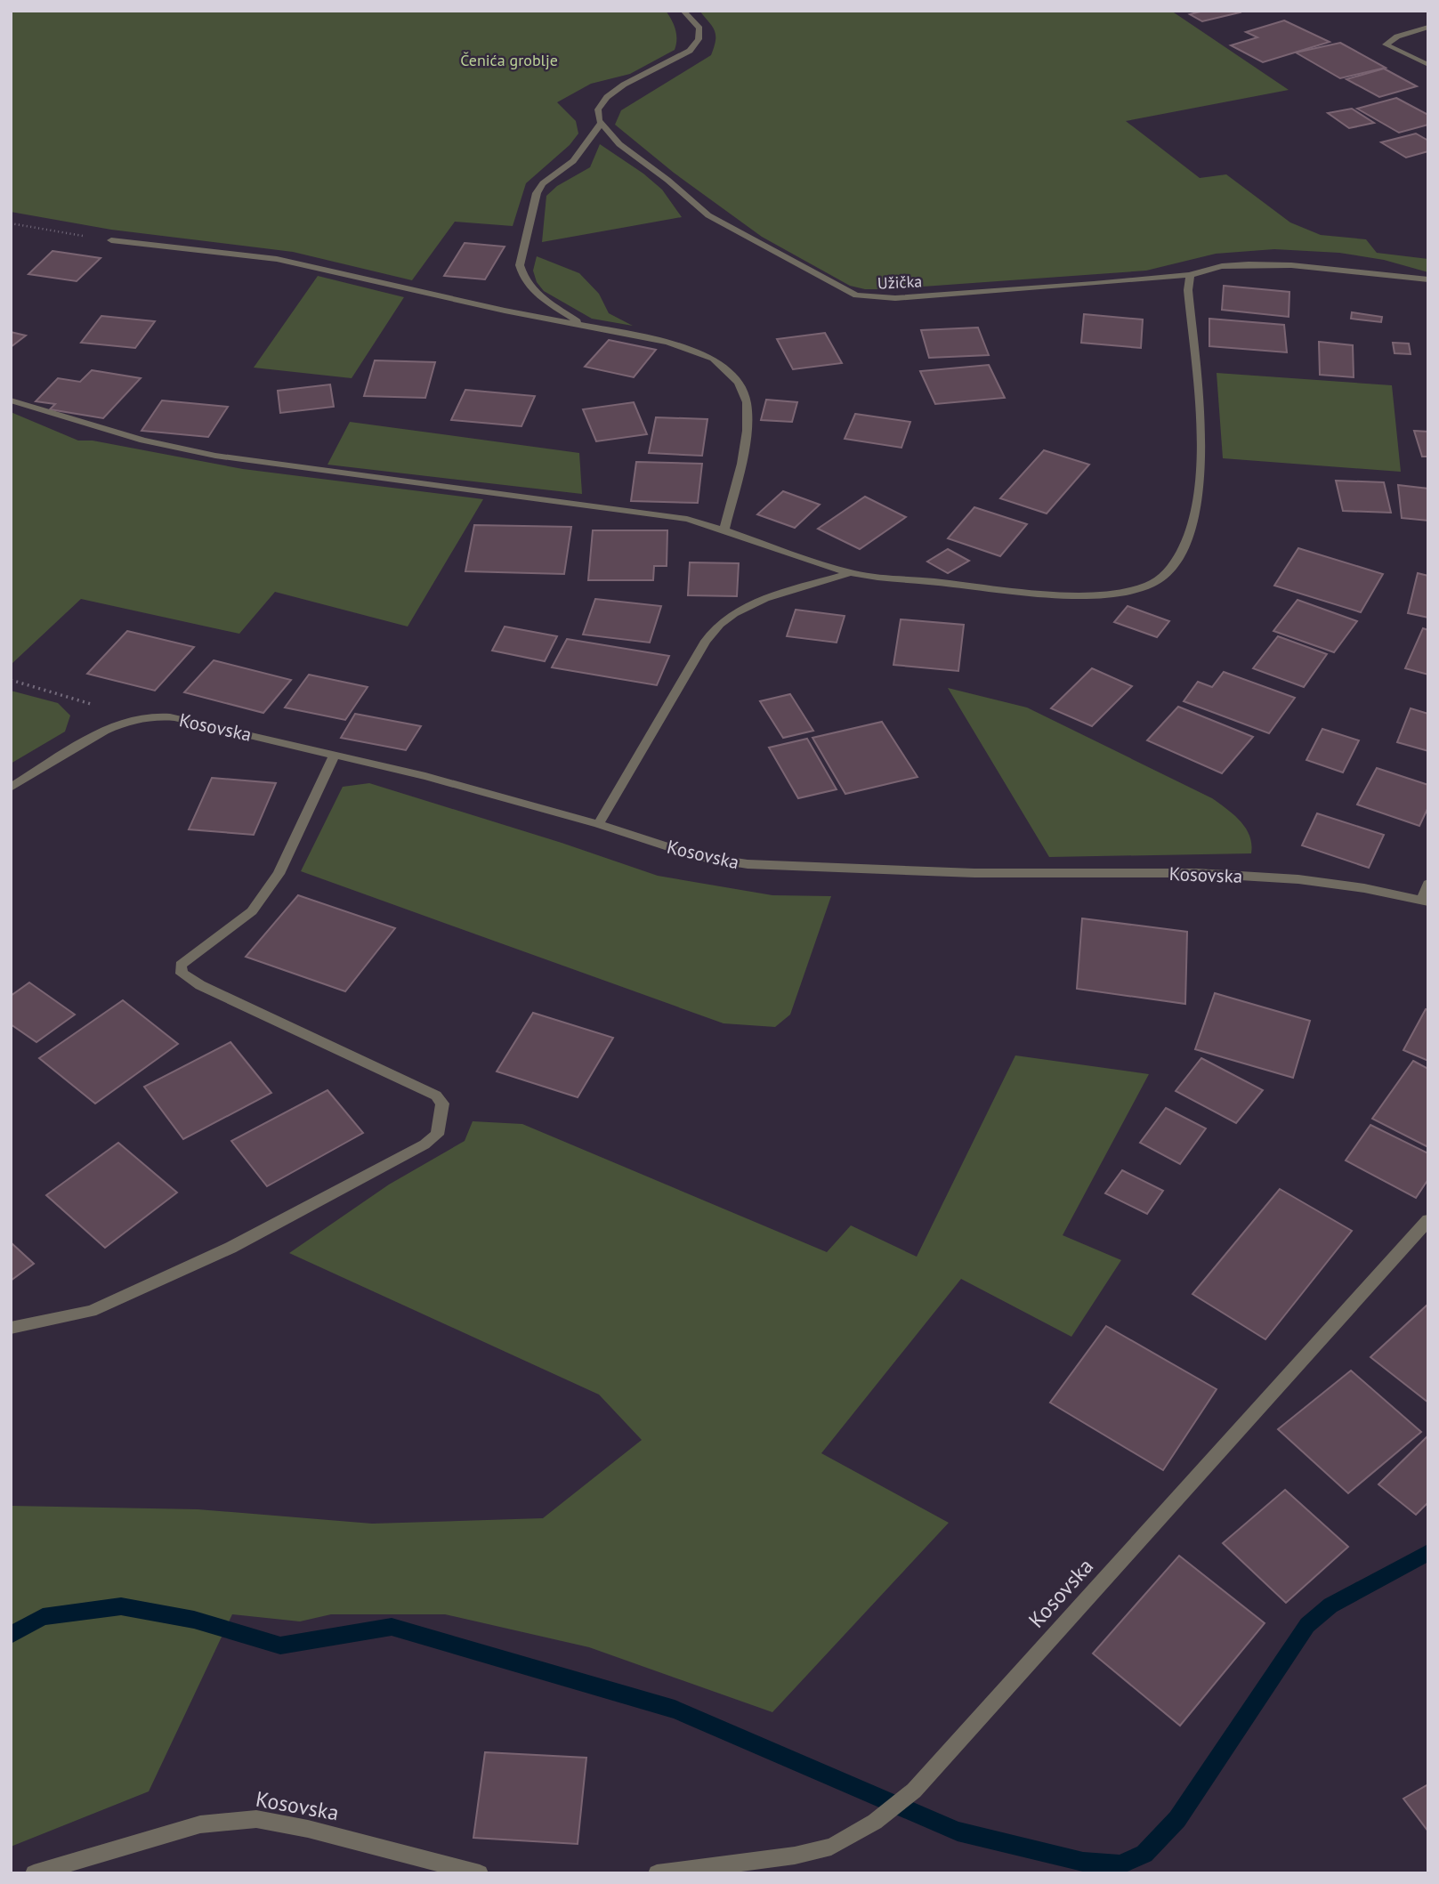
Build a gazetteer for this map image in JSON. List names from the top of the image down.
{
  "streets": {
    "street": ["Užička", "Kosovska"]
  },
  "parks": ["Čenića groblje"]
}
